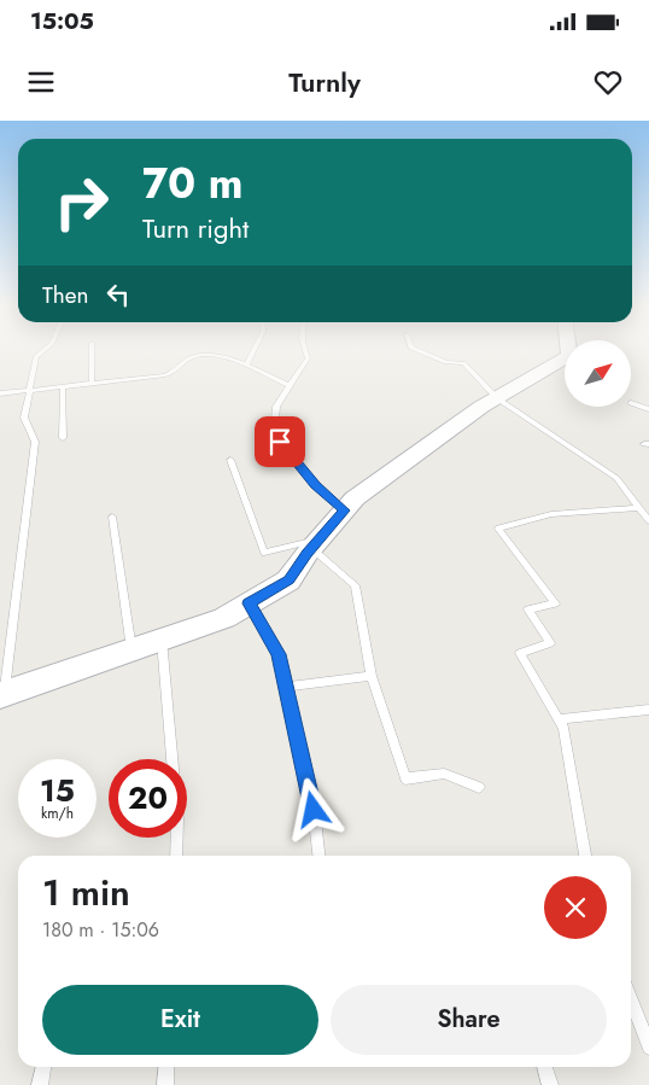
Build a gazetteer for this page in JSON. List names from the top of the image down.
{
  "north": "top right",
  "page": {
    "status": "15:05",
    "header": "Turnly",
    "turn": ["70 m", "Turn right"],
    "then": "Then",
    "speed": "15 km/h",
    "limit": "20",
    "heading": ["1 min", "180 m · 15:06"],
    "buttons": ["Exit", "Share"]
  }
}
